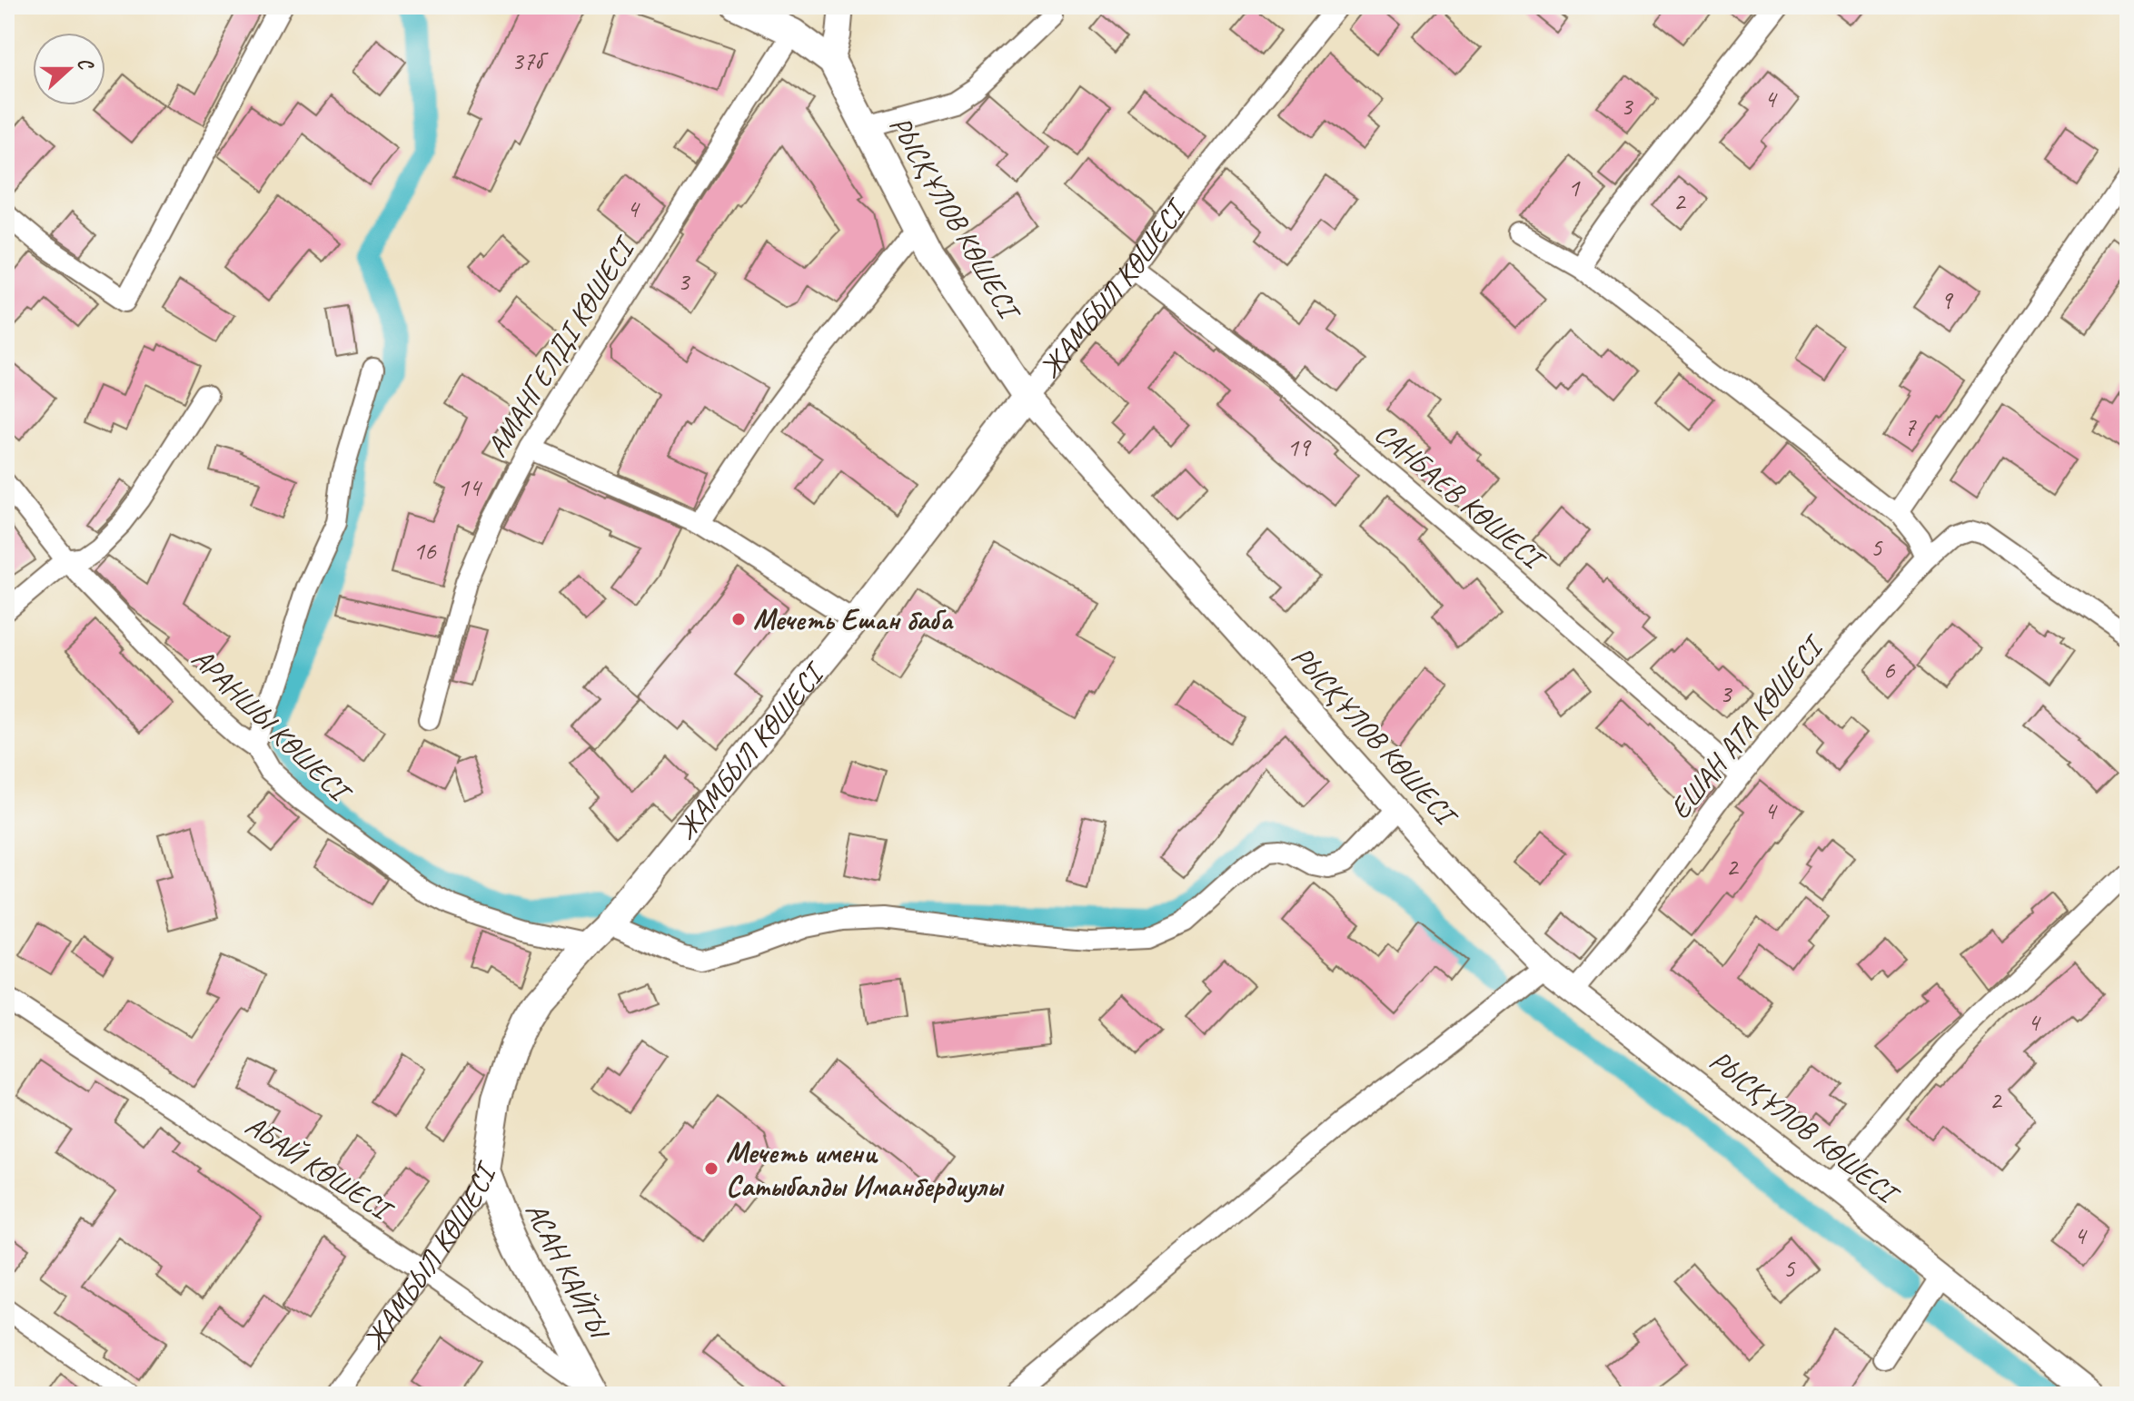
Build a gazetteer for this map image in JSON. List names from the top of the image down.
{
  "streets": {
    "main road": ["РЫСҚҰЛОВ КӨШЕСІ", "ЖАМБЫЛ КӨШЕСІ", "АСАН КАЙГЫ"],
    "street": [
      "АМАНГЕЛДІ КӨШЕСІ",
      "САНБАЕВ КӨШЕСІ",
      "АРАНШЫ КӨШЕСІ",
      "ЕШАН АТА КӨШЕСІ",
      "АБАЙ КӨШЕСІ"
    ]
  },
  "crossings": [
    ["РЫСҚҰЛОВ КӨШЕСІ", "ЖАМБЫЛ КӨШЕСІ"],
    ["РЫСҚҰЛОВ КӨШЕСІ", "АМАНГЕЛДІ КӨШЕСІ"],
    ["РЫСҚҰЛОВ КӨШЕСІ", "АРАНШЫ КӨШЕСІ"],
    ["РЫСҚҰЛОВ КӨШЕСІ", "ЕШАН АТА КӨШЕСІ"],
    ["ЖАМБЫЛ КӨШЕСІ", "САНБАЕВ КӨШЕСІ"],
    ["ЖАМБЫЛ КӨШЕСІ", "АРАНШЫ КӨШЕСІ"],
    ["ЖАМБЫЛ КӨШЕСІ", "АБАЙ КӨШЕСІ"],
    ["ЖАМБЫЛ КӨШЕСІ", "АСАН КАЙГЫ"],
    ["САНБАЕВ КӨШЕСІ", "ЕШАН АТА КӨШЕСІ"],
    ["АБАЙ КӨШЕСІ", "АСАН КАЙГЫ"]
  ],
  "places": ["Мечеть Ешан баба", "Мечеть имени Сатыбалды Иманбердиулы"],
  "house_numbers": [
    "37б",
    "4",
    "3",
    "1",
    "2",
    "4",
    "3",
    "9",
    "7",
    "19",
    "14",
    "5",
    "16",
    "6",
    "3",
    "4",
    "2",
    "4",
    "2",
    "4",
    "5"
  ],
  "north": "right"
}
